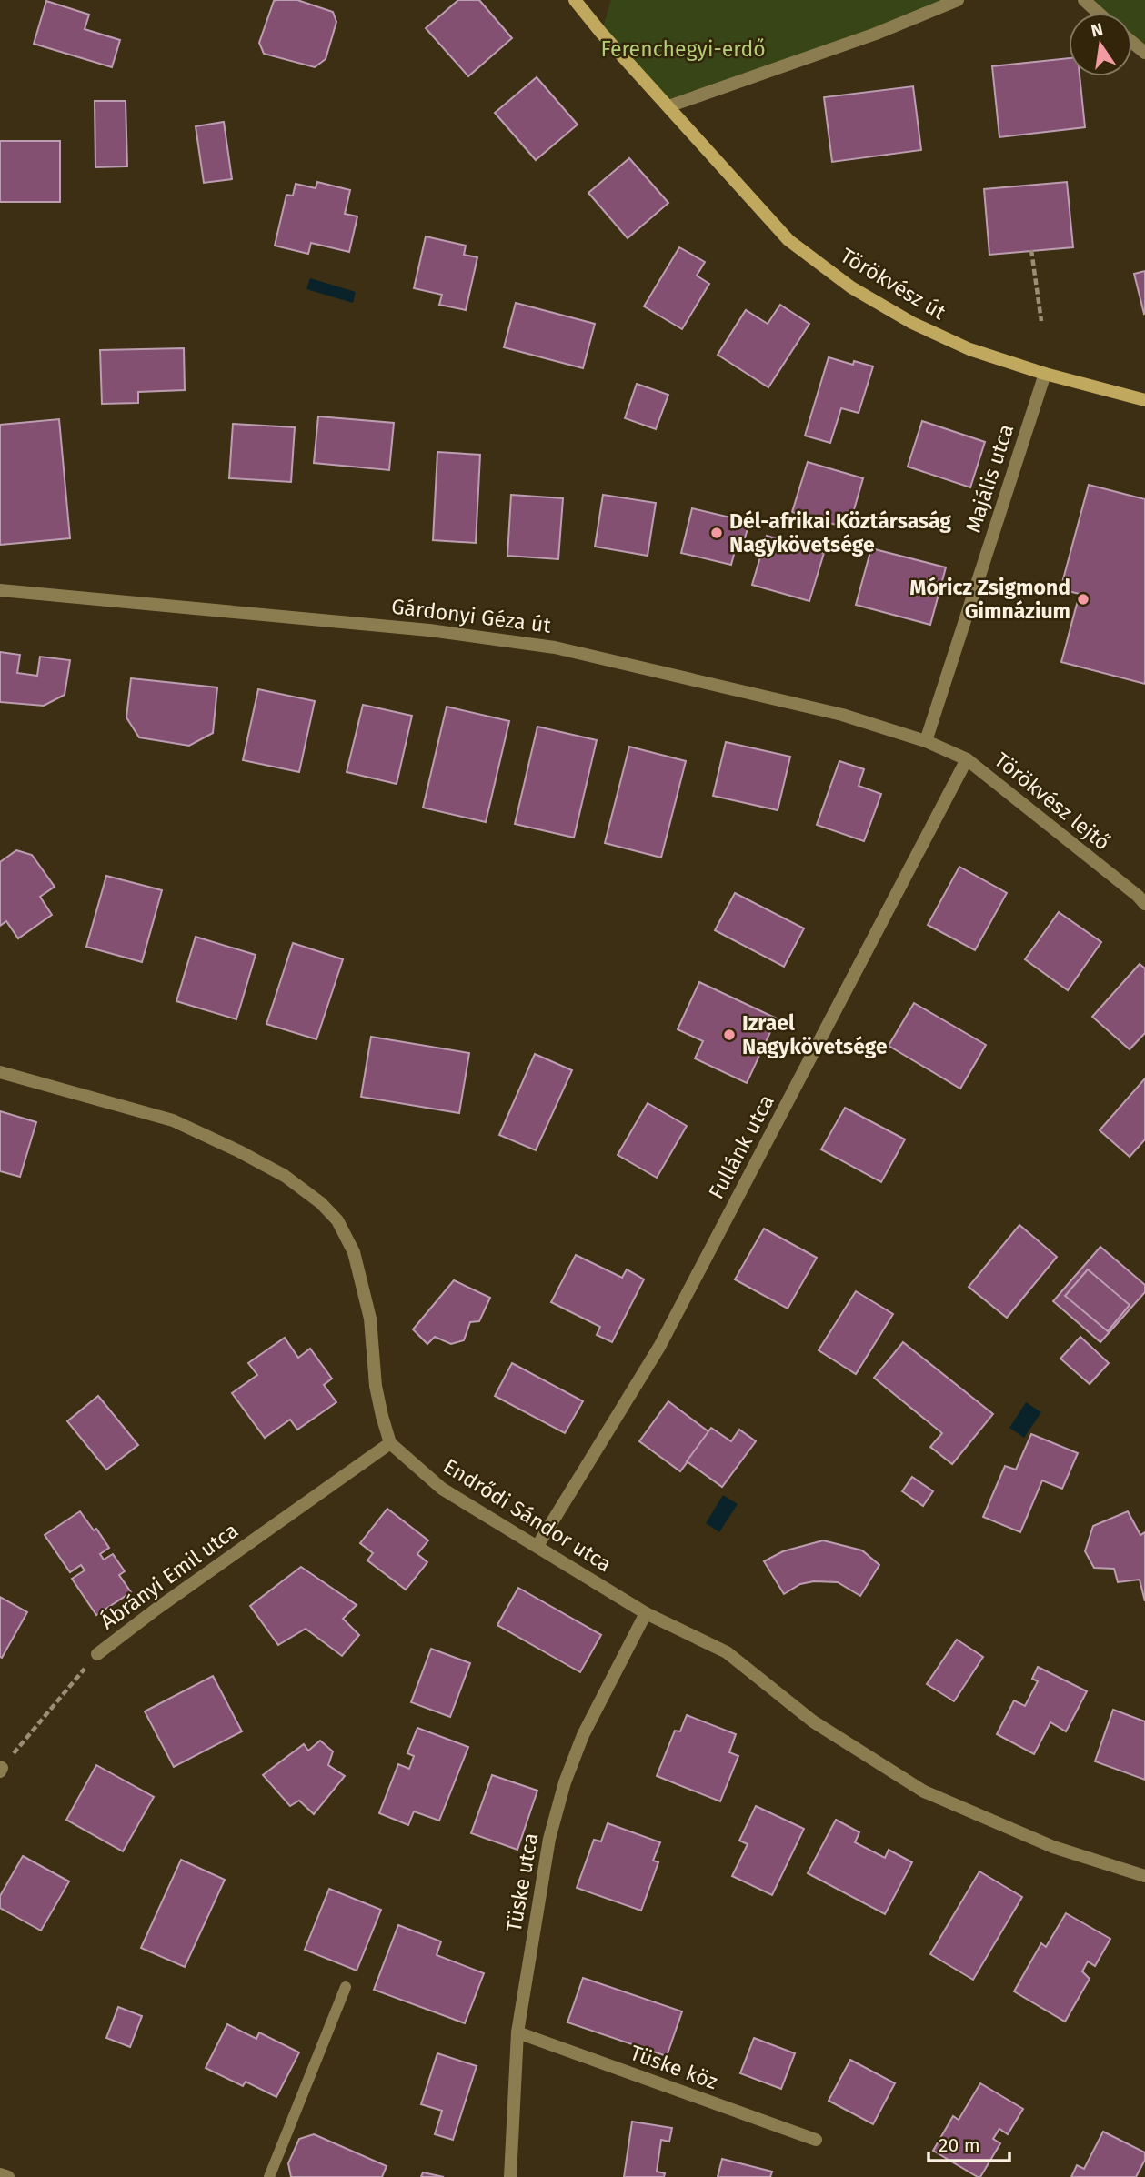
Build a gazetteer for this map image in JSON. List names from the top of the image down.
{
  "streets": {
    "street": [
      "Törökvész út",
      "Majális utca",
      "Gárdonyi Géza út",
      "Törökvész lejtő",
      "Fullánk utca",
      "Endrődi Sándor utca",
      "Ábrányi Emil utca",
      "Tüske utca",
      "Tüske köz"
    ]
  },
  "crossings": [
    ["Törökvész út", "Majális utca"],
    ["Majális utca", "Gárdonyi Géza út"],
    ["Majális utca", "Törökvész lejtő"],
    ["Gárdonyi Géza út", "Törökvész lejtő"],
    ["Törökvész lejtő", "Fullánk utca"],
    ["Fullánk utca", "Endrődi Sándor utca"],
    ["Endrődi Sándor utca", "Ábrányi Emil utca"],
    ["Endrődi Sándor utca", "Tüske utca"],
    ["Tüske utca", "Tüske köz"]
  ],
  "parks": ["Ferenchegyi-erdő"],
  "places": ["Dél-afrikai Köztársaság Nagykövetsége", "Móricz Zsigmond Gimnázium", "Izrael Nagykövetsége"],
  "scale_bar": "20 m",
  "north": "top"
}
